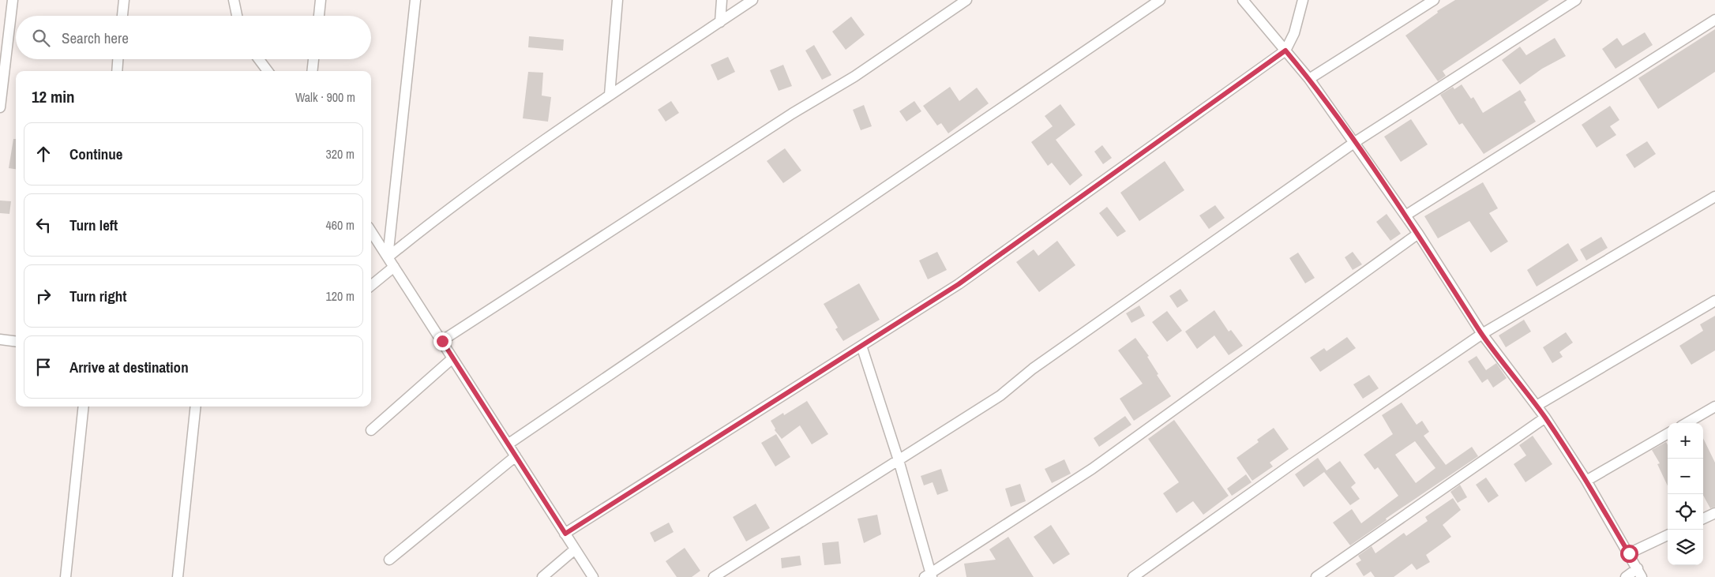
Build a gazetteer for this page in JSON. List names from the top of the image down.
{
  "page": {
    "search": "Search here",
    "heading": ["12 min", "Walk · 900 m"],
    "list": [
      ["Continue", "320 m"],
      ["Turn left", "460 m"],
      ["Turn right", "120 m"],
      "Arrive at destination"
    ],
    "map_buttons": ["+", "−"]
  }
}
